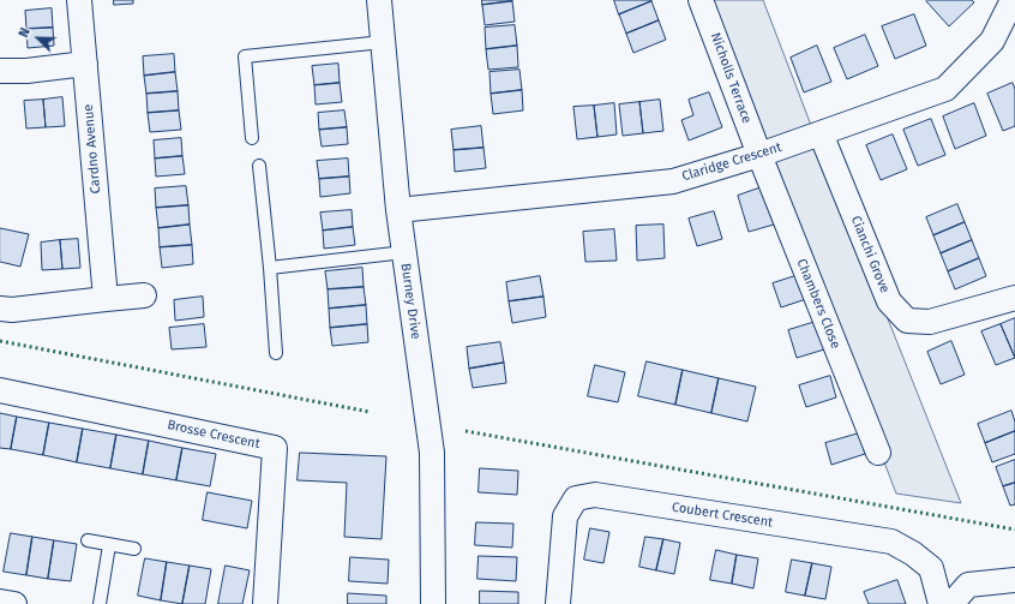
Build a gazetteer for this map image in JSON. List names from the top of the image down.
{
  "streets": {
    "street": [
      "Nicholls Terrace",
      "Cardno Avenue",
      "Claridge Crescent",
      "Cianchi Grove",
      "Burney Drive",
      "Chambers Close",
      "Brosse Crescent",
      "Coubert Crescent"
    ]
  },
  "crossings": [
    ["Nicholls Terrace", "Claridge Crescent"],
    ["Nicholls Terrace", "Chambers Close"],
    ["Claridge Crescent", "Cianchi Grove"],
    ["Claridge Crescent", "Burney Drive"],
    ["Claridge Crescent", "Chambers Close"]
  ],
  "north": "top left"
}
